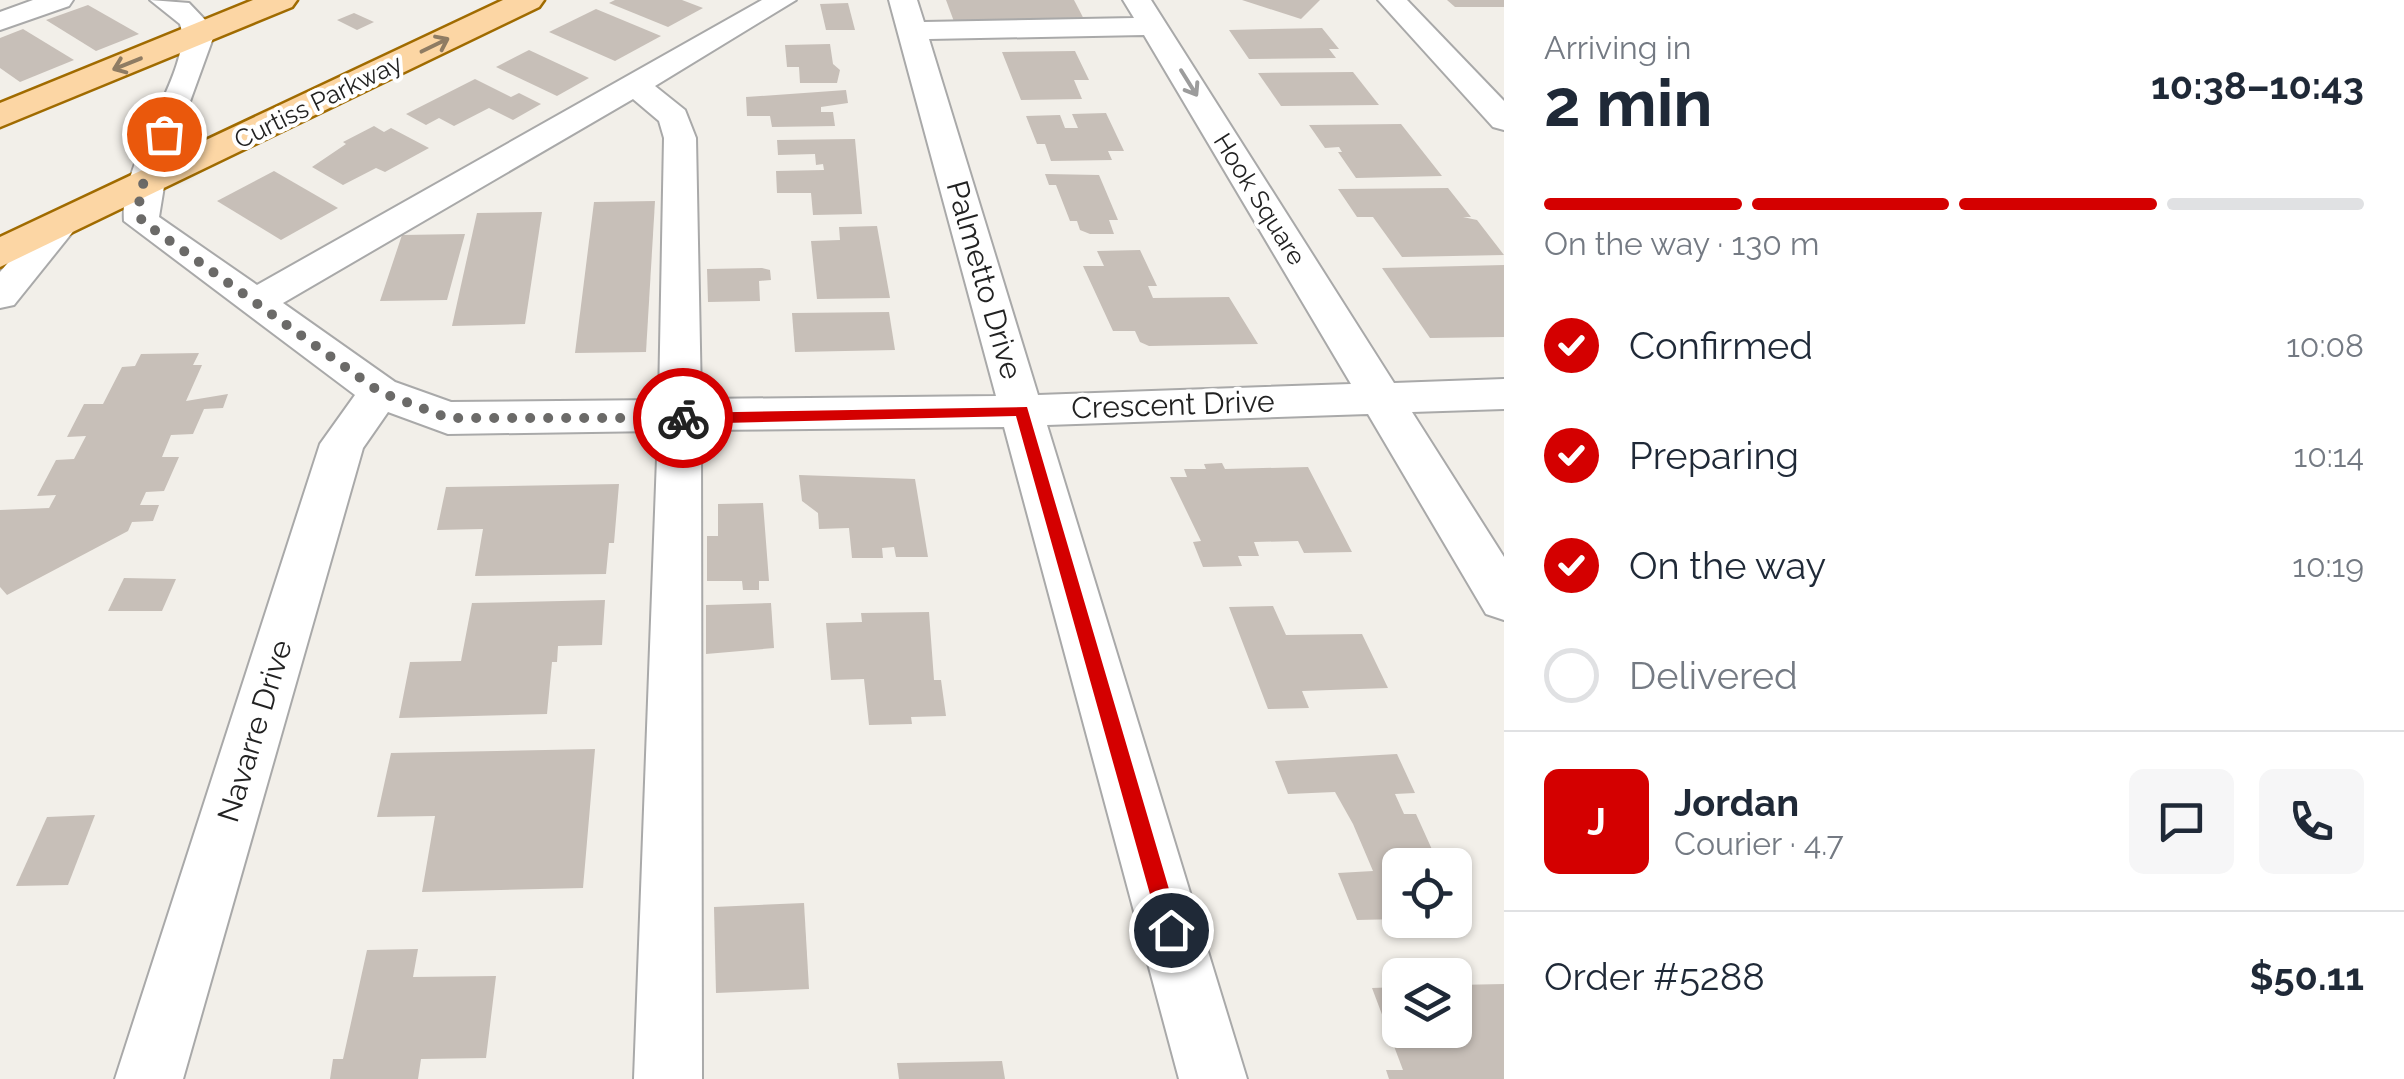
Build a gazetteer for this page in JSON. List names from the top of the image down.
{
  "streets": {
    "main road": ["Curtiss Parkway"],
    "street": [
      "Hook Square",
      "Palmetto Drive",
      "Crescent Drive",
      "Navarre Drive"
    ]
  },
  "crossings": [
    ["Curtiss Parkway", "Crescent Drive"],
    ["Hook Square", "Crescent Drive"],
    ["Palmetto Drive", "Crescent Drive"],
    ["Crescent Drive", "Navarre Drive"]
  ],
  "page": {
    "heading": ["2 min", "Arriving in", "10:38–10:43"],
    "panel": [
      "Jordan",
      "Courier · 4.7",
      "Order #5288",
      "$50.11"
    ],
    "bar": "On the way · 130 m",
    "list": [
      ["Confirmed", "10:08"],
      ["Preparing", "10:14"],
      ["On the way", "10:19"],
      "Delivered"
    ],
    "round": "J"
  }
}
